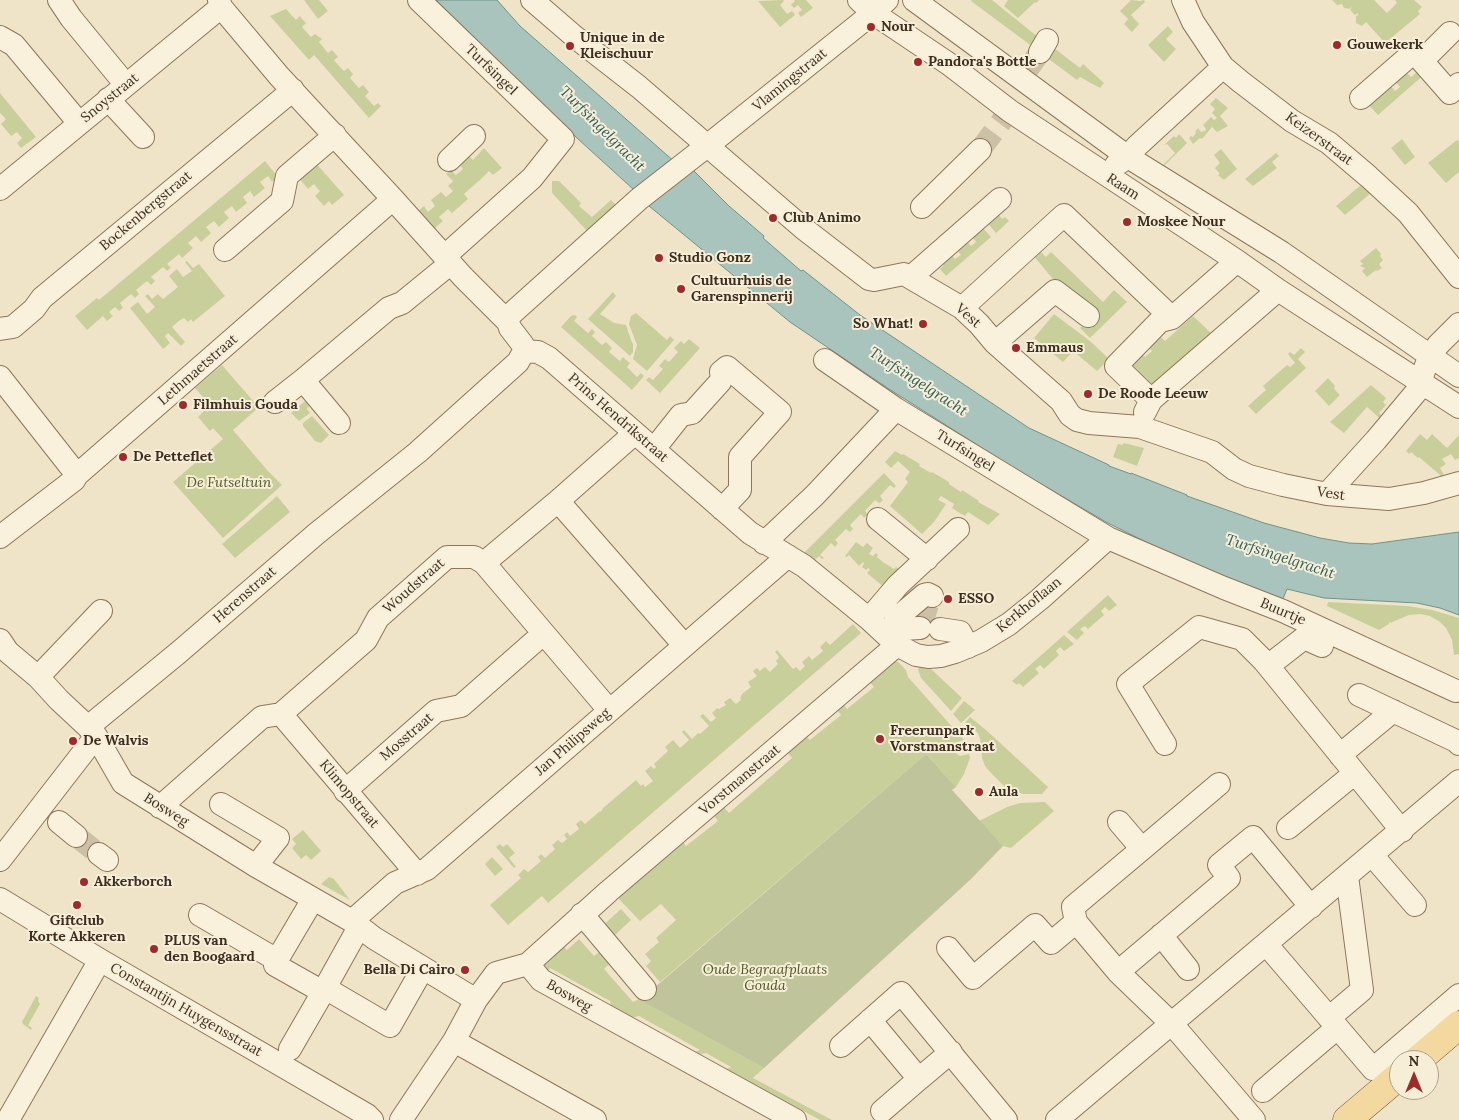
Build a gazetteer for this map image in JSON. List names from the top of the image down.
{
  "streets": {
    "street": [
      "Turfsingel",
      "Vlamingstraat",
      "Snoystraat",
      "Keizerstraat",
      "Raam",
      "Bockenbergstraat",
      "Vest",
      "Lethmaetstraat",
      "Prins Hendrikstraat",
      "Woudstraat",
      "Herenstraat",
      "Kerkhoflaan",
      "Buurtje",
      "Mosstraat",
      "Jan Philipsweg",
      "Vorstmanstraat",
      "Klimopstraat",
      "Bosweg",
      "Constantijn Huygensstraat"
    ]
  },
  "crossings": [
    ["Turfsingel", "Kerkhoflaan"],
    ["Turfsingel", "Buurtje"],
    ["Vlamingstraat", "Raam"],
    ["Prins Hendrikstraat", "Herenstraat"],
    ["Prins Hendrikstraat", "Kerkhoflaan"],
    ["Prins Hendrikstraat", "Jan Philipsweg"],
    ["Prins Hendrikstraat", "Vorstmanstraat"],
    ["Woudstraat", "Klimopstraat"],
    ["Woudstraat", "Bosweg"],
    ["Herenstraat", "Bosweg"],
    ["Kerkhoflaan", "Buurtje"],
    ["Kerkhoflaan", "Vorstmanstraat"],
    ["Mosstraat", "Klimopstraat"],
    ["Jan Philipsweg", "Klimopstraat"],
    ["Jan Philipsweg", "Bosweg"],
    ["Vorstmanstraat", "Bosweg"]
  ],
  "water": ["Turfsingelgracht"],
  "parks": ["De Futseltuin", "Oude Begraafplaats Gouda"],
  "places": [
    "Nour",
    "Gouwekerk",
    "Unique in de Kleischuur",
    "Pandora's Bottle",
    "Club Animo",
    "Moskee Nour",
    "Studio Gonz",
    "Cultuurhuis de Garenspinnerij",
    "So What!",
    "Emmaus",
    "De Roode Leeuw",
    "Filmhuis Gouda",
    "De Petteflet",
    "ESSO",
    "Freerunpark Vorstmanstraat",
    "De Walvis",
    "Aula",
    "Akkerborch",
    "Giftclub Korte Akkeren",
    "PLUS van den Boogaard",
    "Bella Di Cairo"
  ],
  "north": "top"
}
